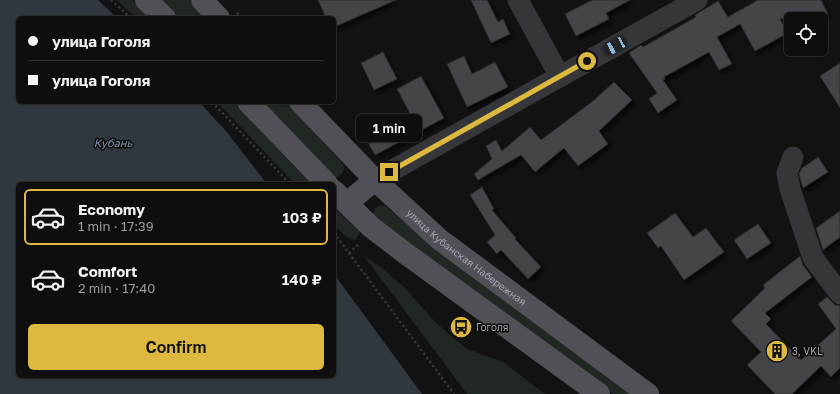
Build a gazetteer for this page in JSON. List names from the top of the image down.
{
  "streets": {
    "main road": ["улица Кубанская Набережная"]
  },
  "water": ["Кубань"],
  "places": {
    "bus stop": ["Гоголя"],
    "building": ["3, VKL"]
  },
  "page": {
    "banner": ["улица Гоголя", "улица Гоголя"],
    "bubble": "1 min",
    "list": [
      {
        "name": "Economy",
        "note": "1 min · 17:39",
        "value": "103 ₽"
      },
      {
        "name": "Comfort",
        "note": "2 min · 17:40",
        "value": "140 ₽"
      }
    ],
    "buttons": "Confirm"
  }
}
